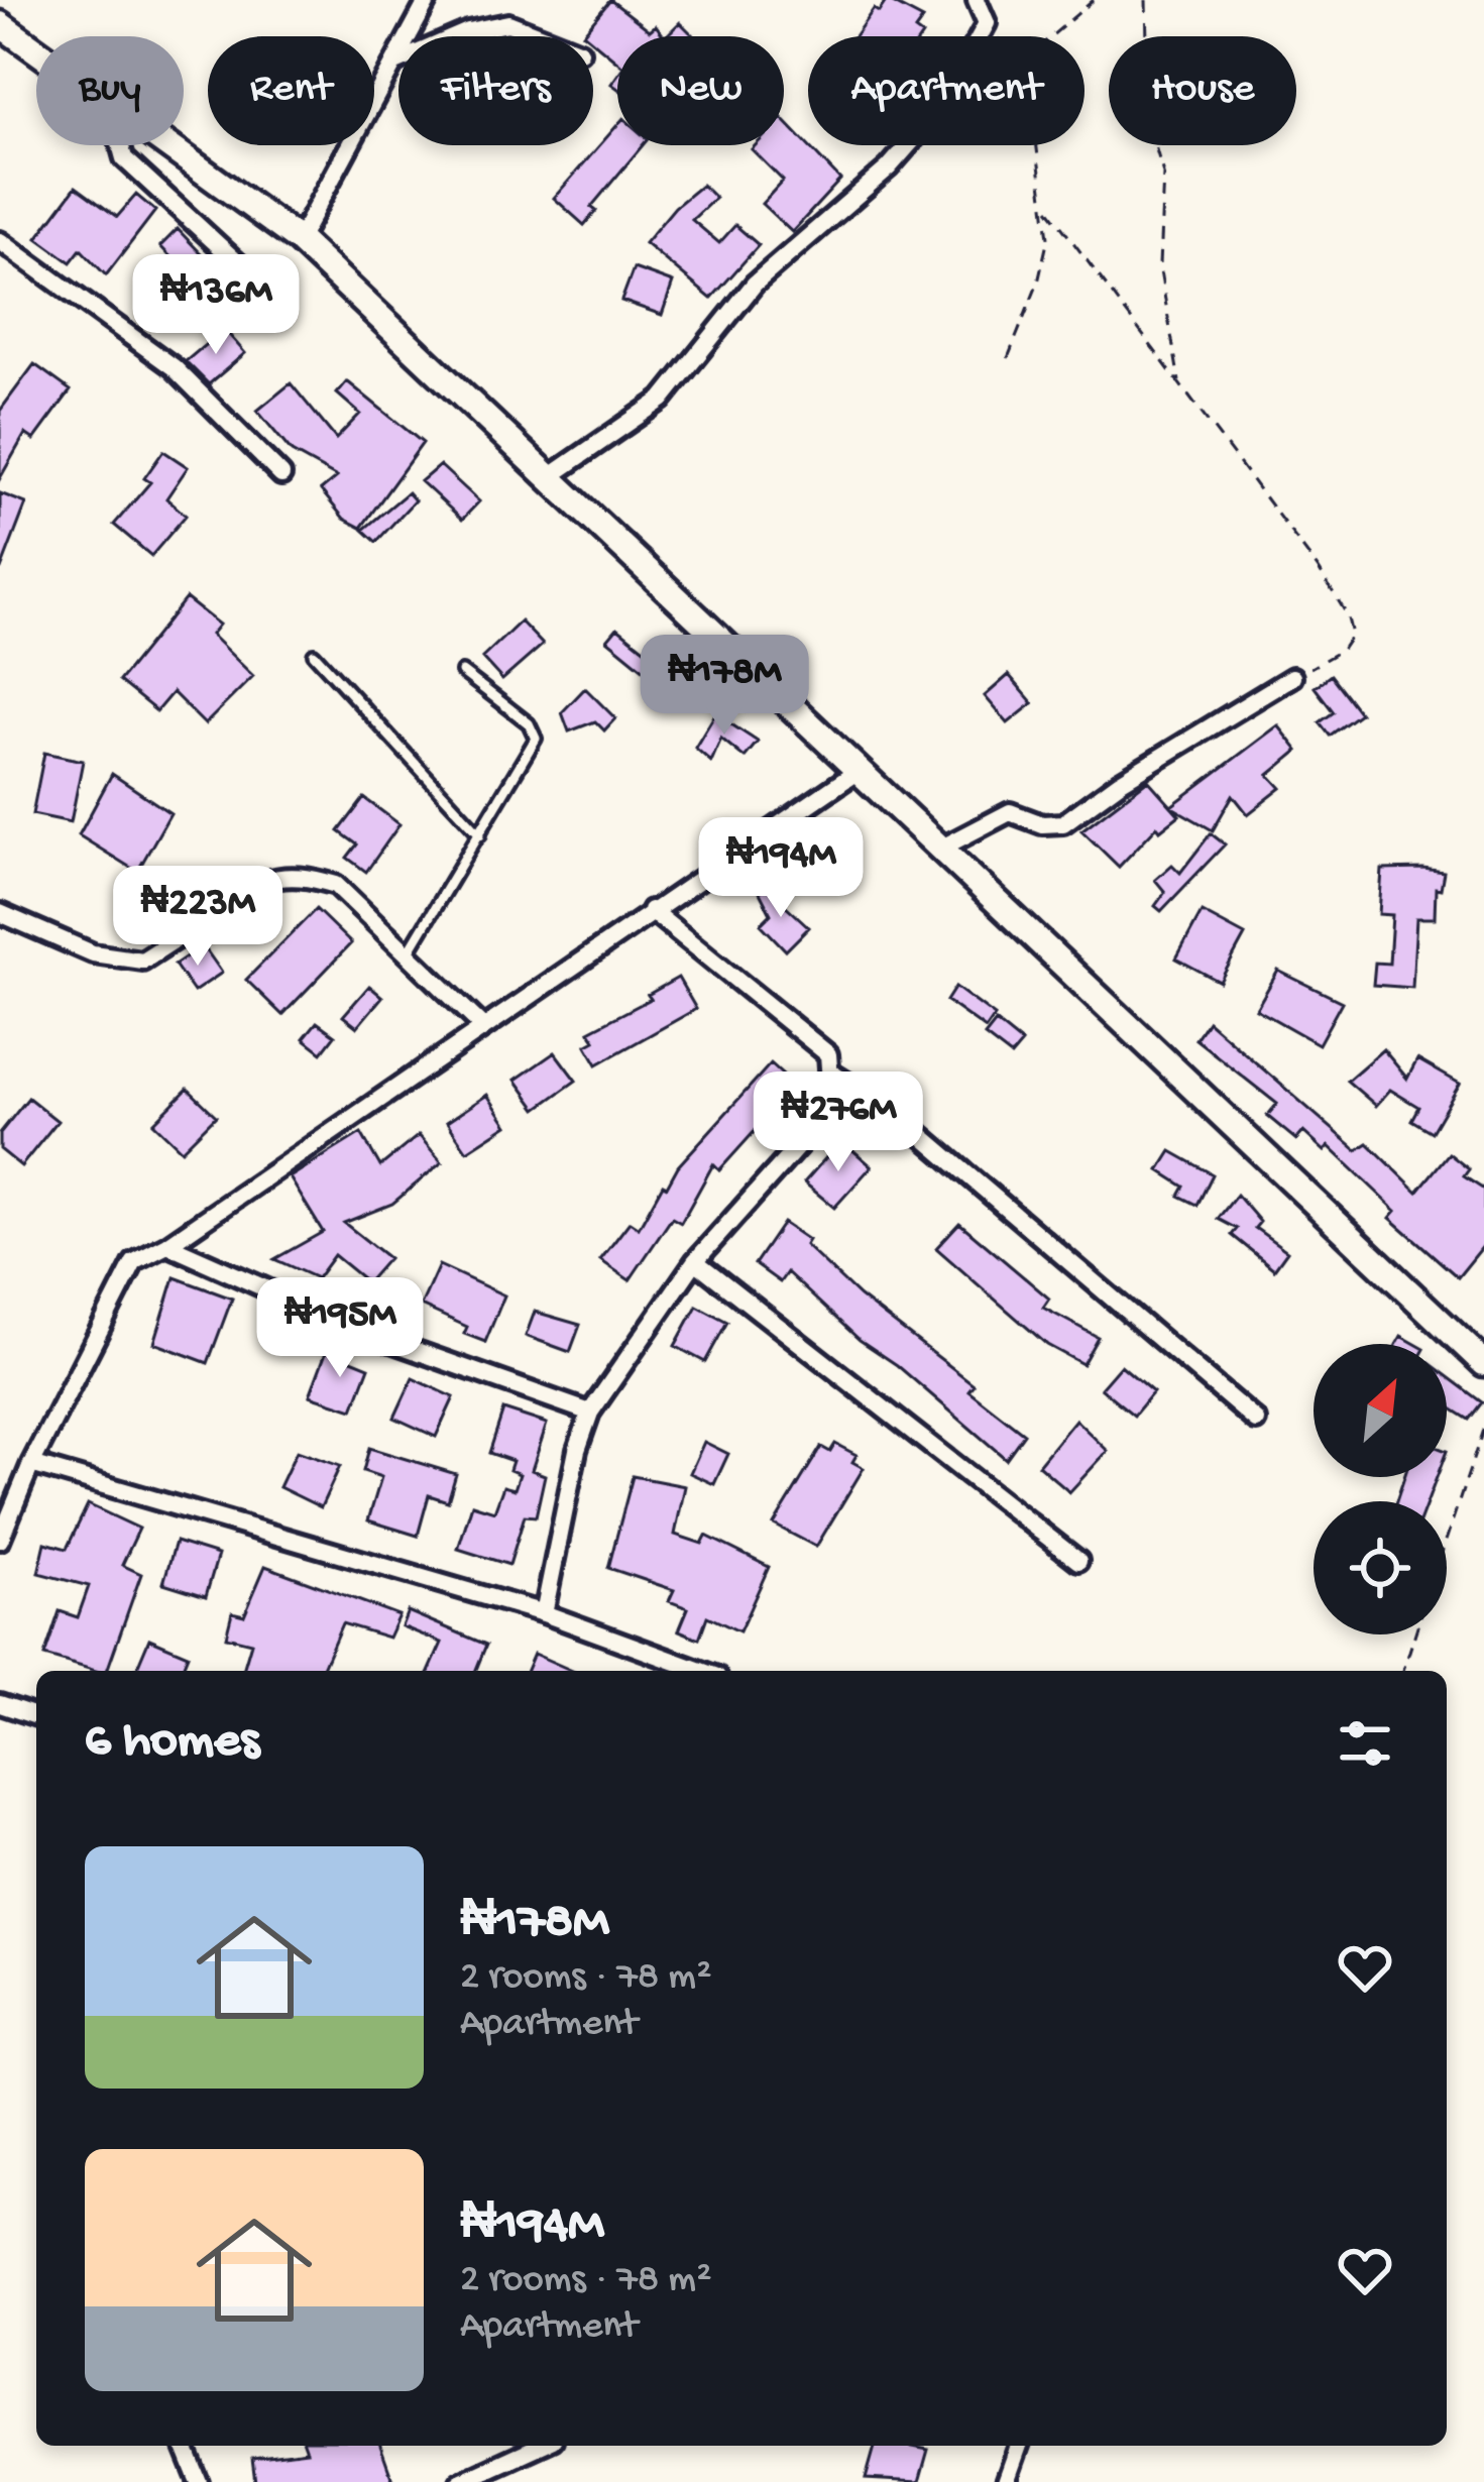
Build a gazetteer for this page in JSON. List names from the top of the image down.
{
  "north": "top right",
  "page": {
    "chip": [
      "Buy",
      "Rent",
      "Filters",
      "New",
      "Apartment",
      "House"
    ],
    "price": [
      "₦136M",
      "₦178M",
      "₦194M",
      "₦223M",
      "₦276M",
      "₦195M"
    ],
    "heading": "6 homes",
    "list": [
      {
        "name": "₦178M",
        "note": "2 rooms · 78 m² · Apartment"
      },
      {
        "name": "₦194M",
        "note": "2 rooms · 78 m² · Apartment"
      }
    ]
  }
}
